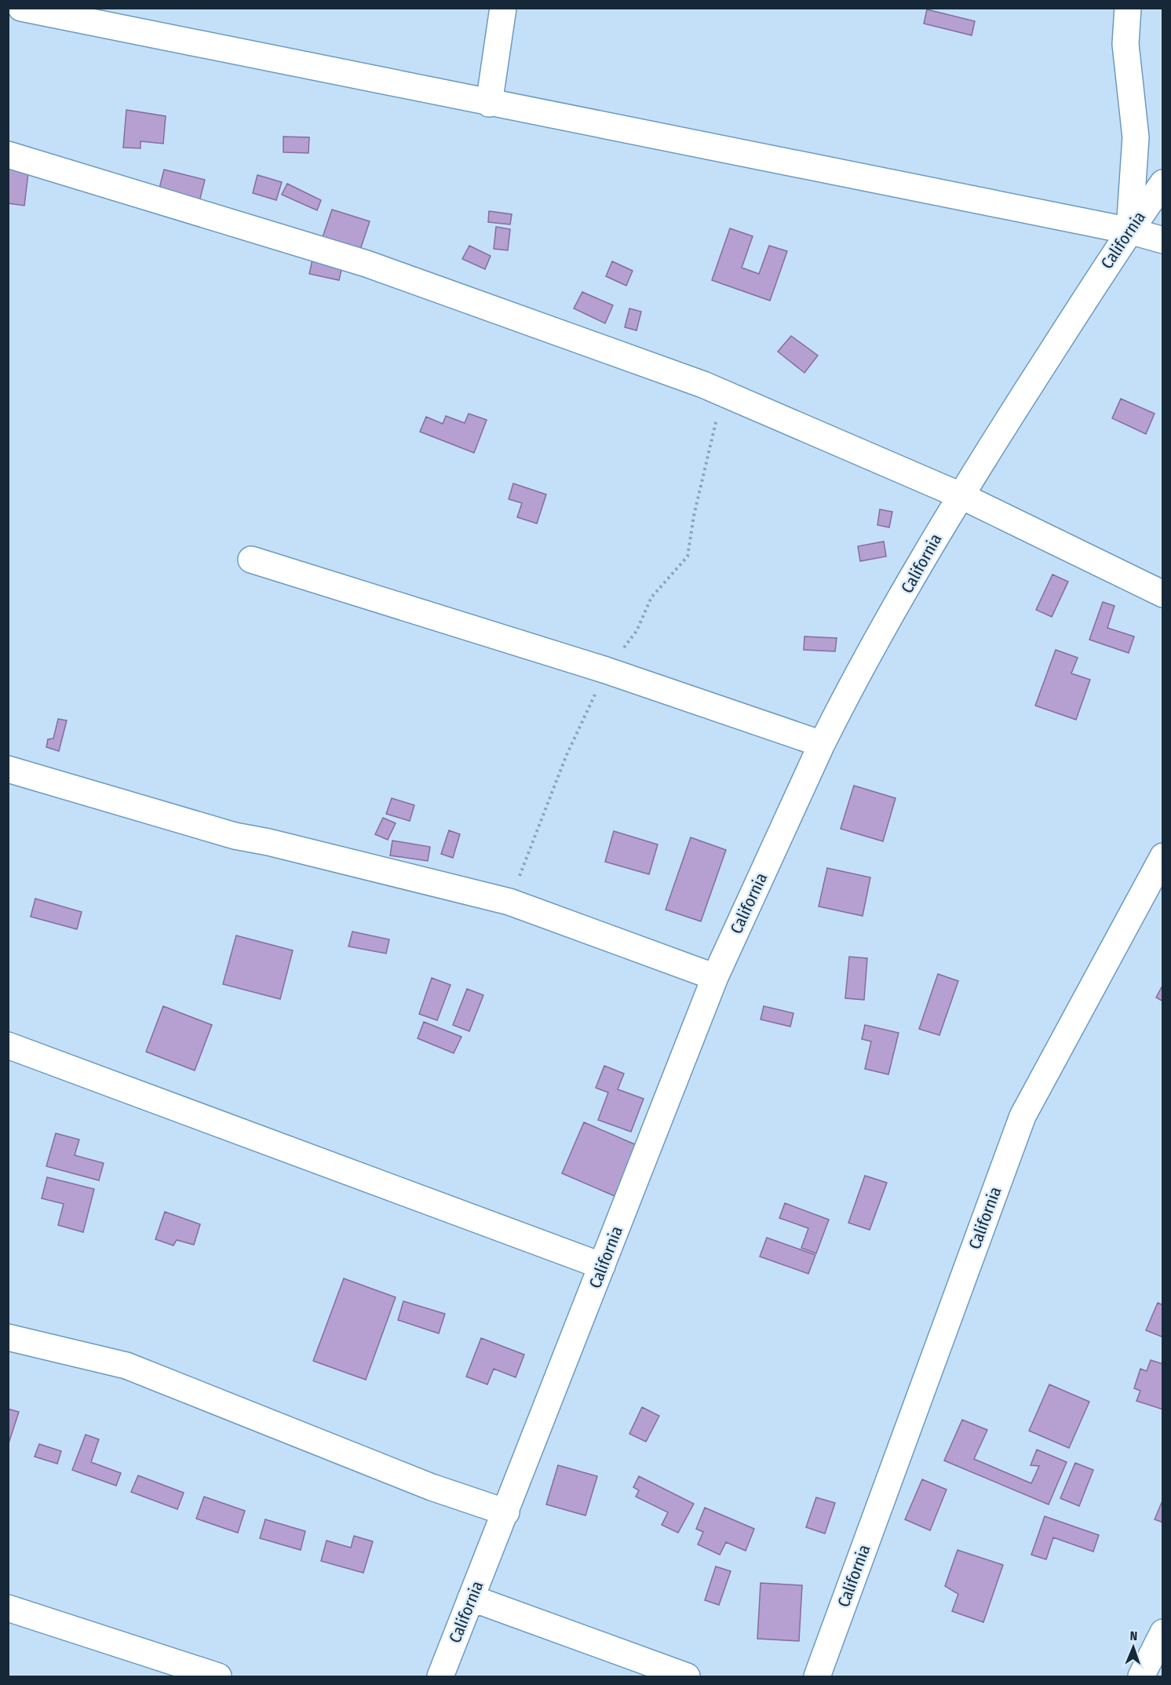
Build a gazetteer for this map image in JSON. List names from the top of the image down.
{
  "streets": {
    "street": ["California"]
  },
  "north": "top"
}
